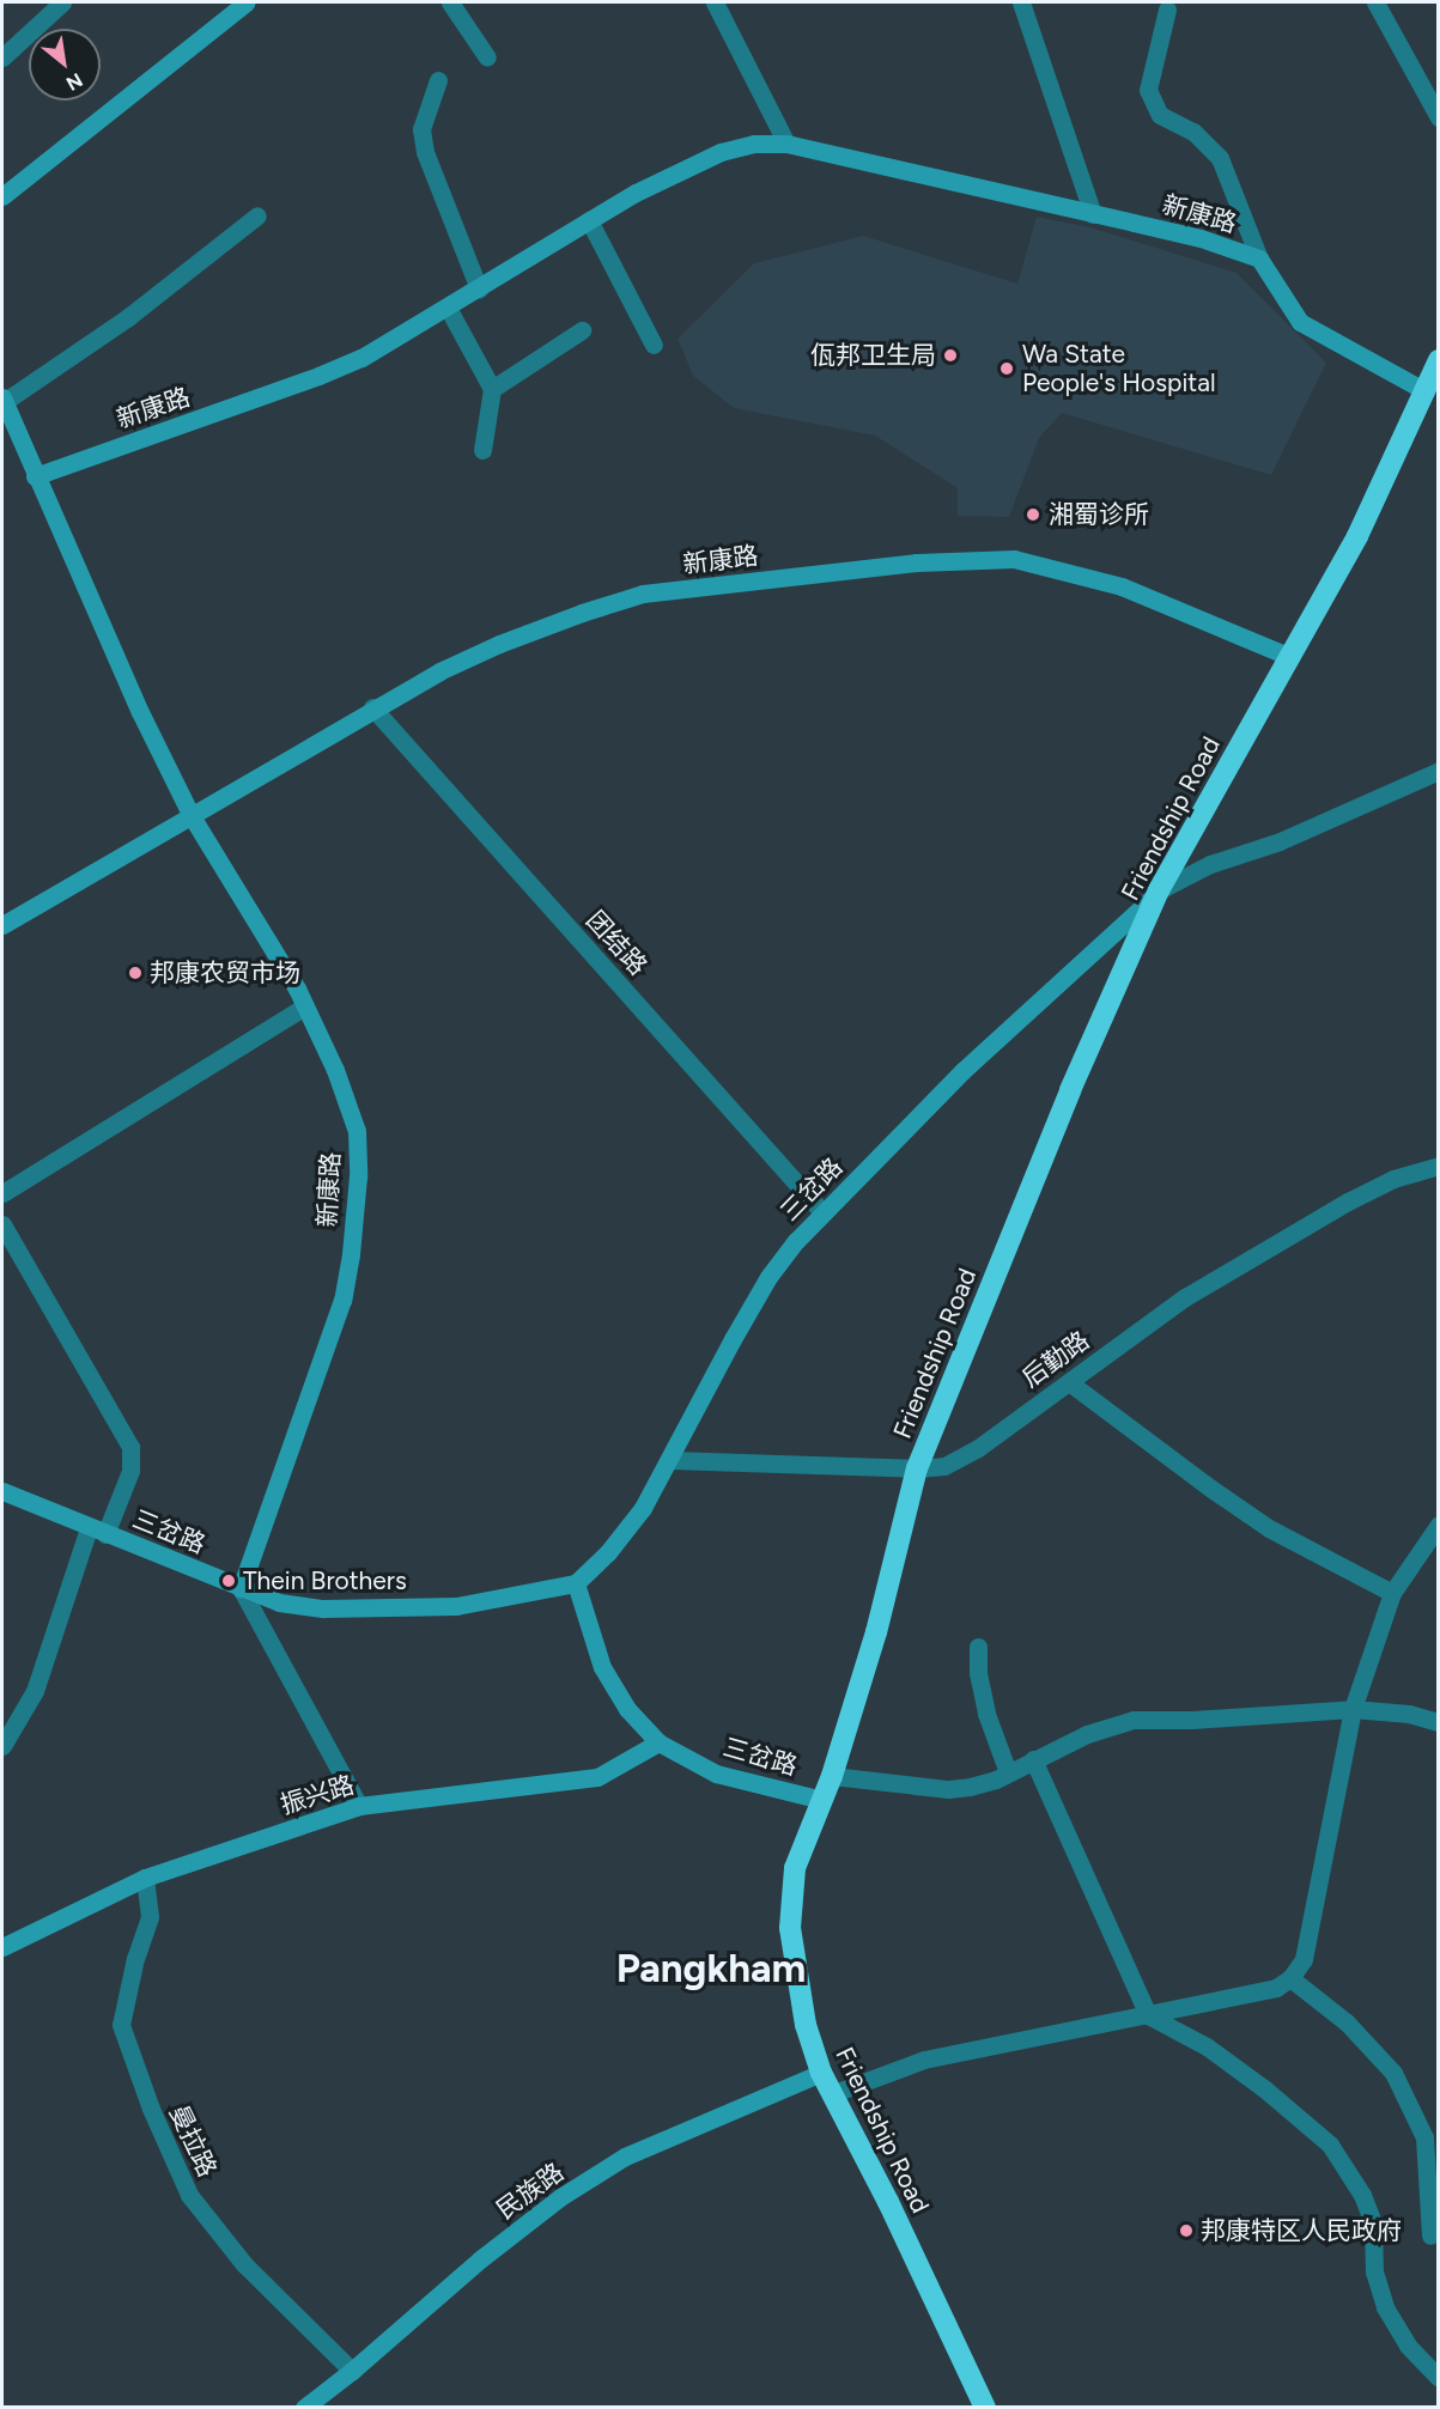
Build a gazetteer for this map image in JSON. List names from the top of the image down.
{
  "streets": {
    "highway": ["Friendship Road"],
    "main road": [
      "新康路",
      "三岔路",
      "振兴路",
      "民族路"
    ],
    "street": ["团结路", "后勤路", "曼拉路"]
  },
  "crossings": [
    ["新康路", "Friendship Road"],
    ["新康路", "团结路"],
    ["新康路", "三岔路"],
    ["Friendship Road", "三岔路"],
    ["Friendship Road", "后勤路"],
    ["Friendship Road", "民族路"],
    ["团结路", "三岔路"],
    ["三岔路", "后勤路"],
    ["三岔路", "振兴路"],
    ["振兴路", "曼拉路"],
    ["曼拉路", "民族路"]
  ],
  "districts": ["Pangkham"],
  "places": [
    "佤邦卫生局",
    "Wa State People's Hospital",
    "湘蜀诊所",
    "邦康农贸市场",
    "Thein Brothers",
    "邦康特区人民政府"
  ],
  "north": "bottom right"
}
